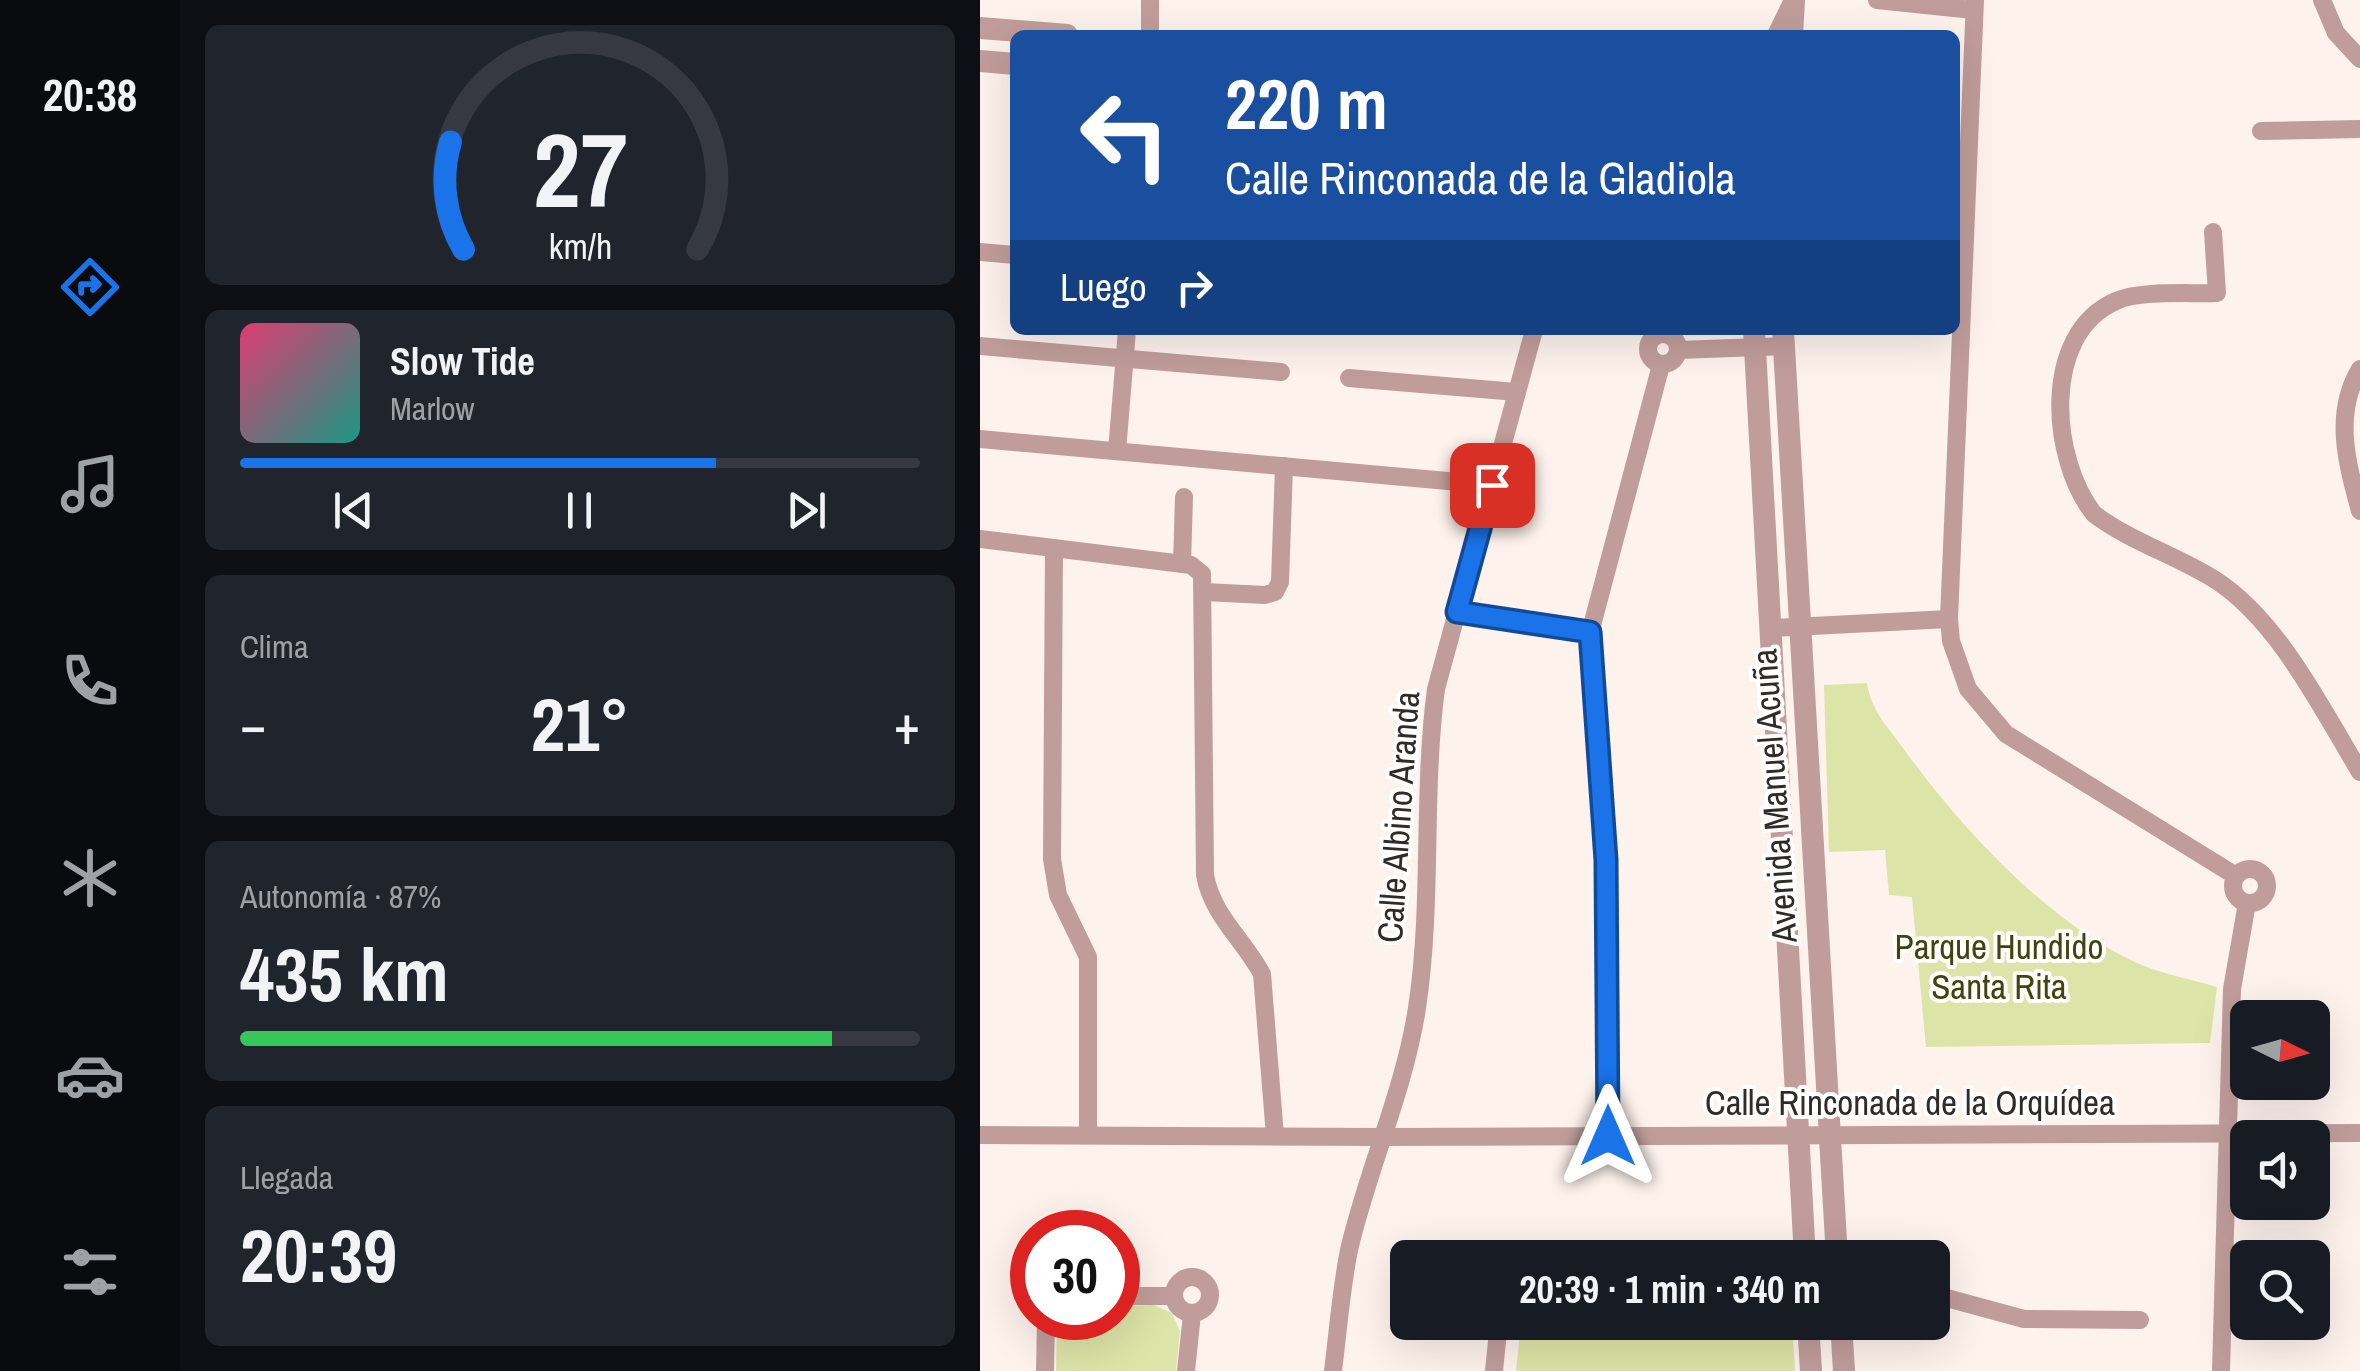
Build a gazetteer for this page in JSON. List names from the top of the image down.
{
  "streets": {
    "street": ["Avenida Manuel Acuña", "Calle Albino Aranda", "Calle Rinconada de la Orquídea"]
  },
  "crossings": [
    ["Avenida Manuel Acuña", "Calle Rinconada de la Orquídea"],
    ["Calle Albino Aranda", "Calle Rinconada de la Orquídea"]
  ],
  "parks": ["Parque Hundido Santa Rita"],
  "north": "right",
  "page": {
    "tabs": "20:38",
    "turn": ["220 m", "Calle Rinconada de la Gladiola"],
    "then": "Luego",
    "song": ["Slow Tide", "Marlow"],
    "tile": [
      "Clima",
      ["Autonomía · 87%", "435 km"],
      ["Llegada", "20:39"]
    ],
    "heat": ["−", "21°", "+"],
    "limit": "30",
    "trip": "20:39 · 1 min · 340 m",
    "gauge": ["27", "km/h"]
  }
}
